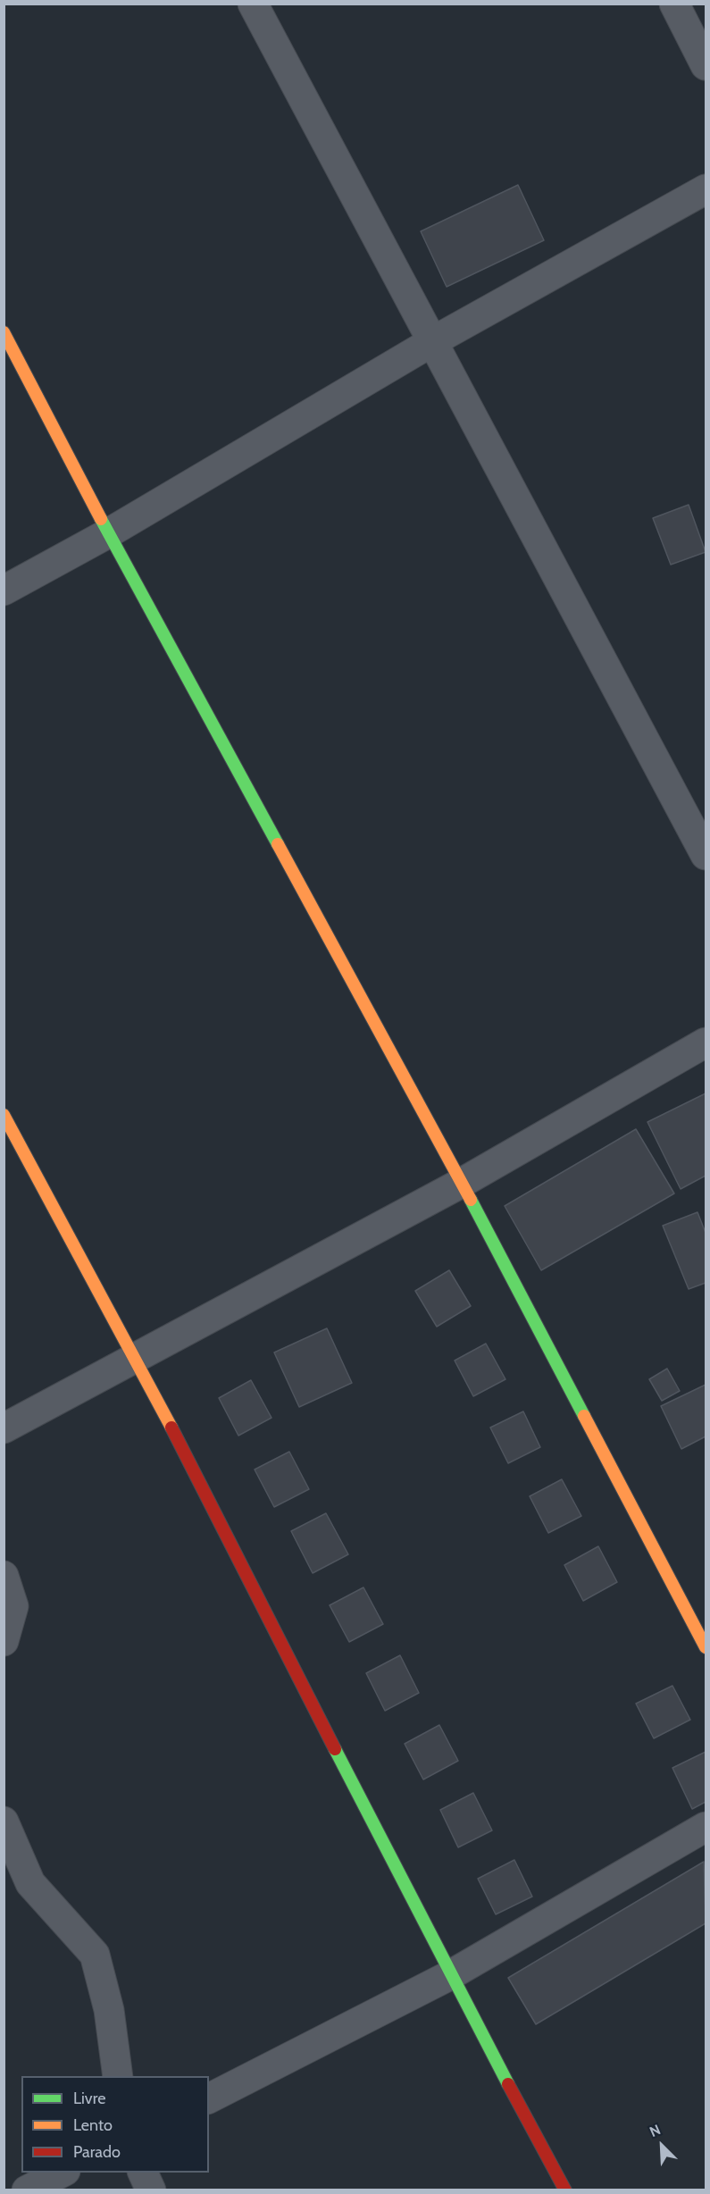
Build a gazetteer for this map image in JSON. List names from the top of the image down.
{
  "legend": ["Livre", "Lento", "Parado"],
  "north": "top left"
}
